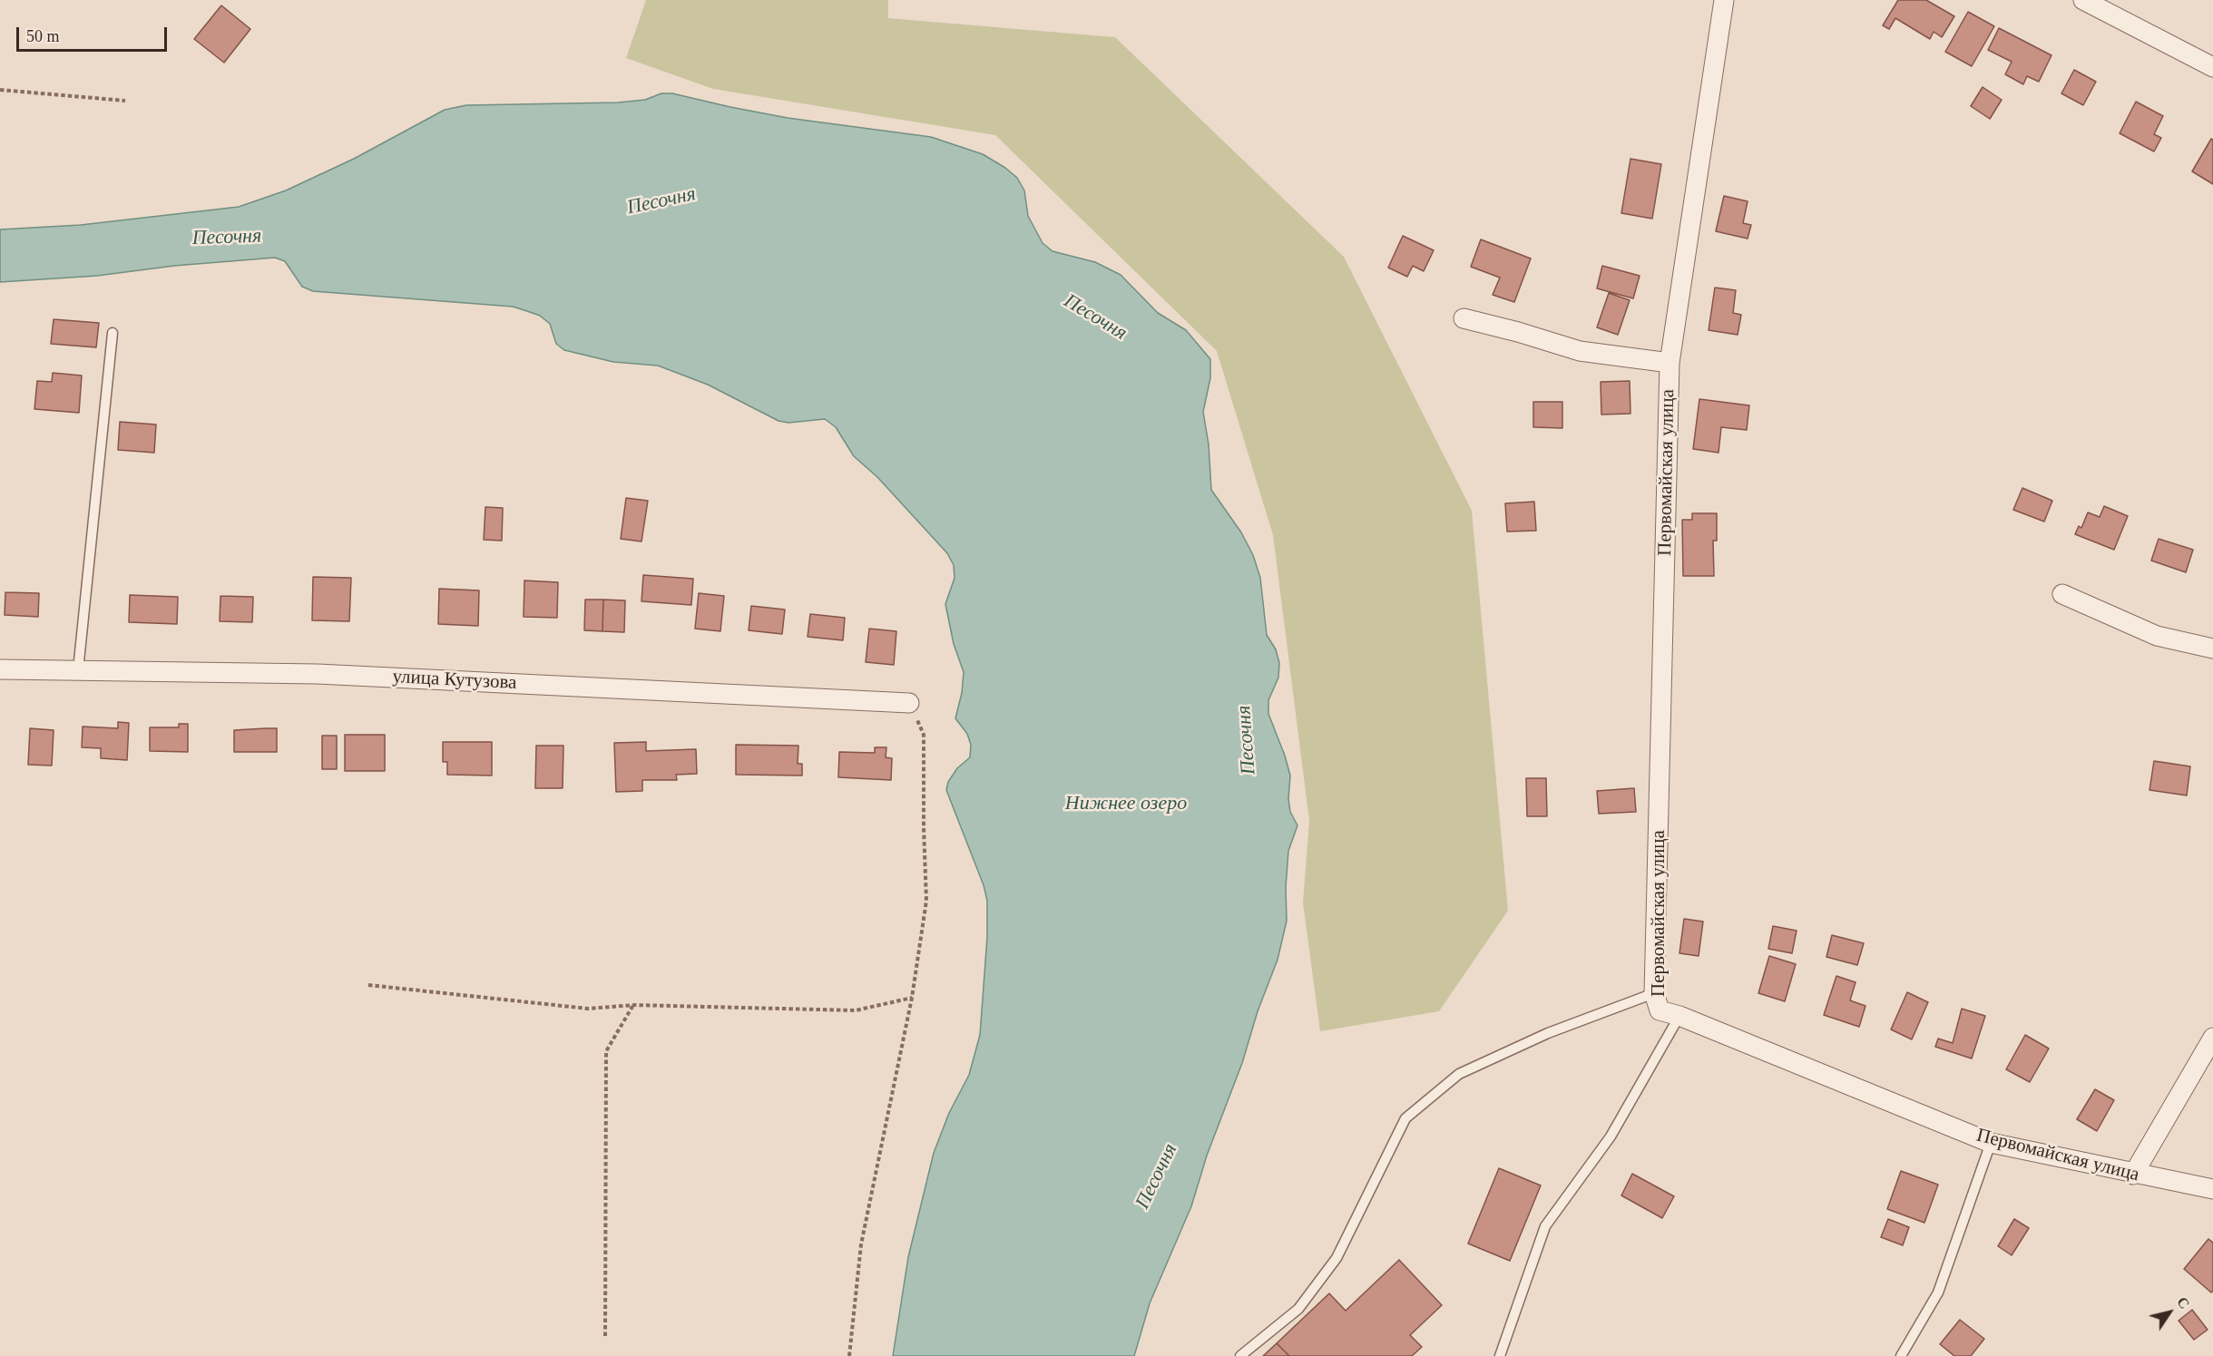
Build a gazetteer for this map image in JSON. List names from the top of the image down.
{
  "streets": {
    "street": ["Первомайская улица", "улица Кутузова"]
  },
  "water": ["Песочня", "Нижнее озеро"],
  "scale_bar": "50 m",
  "north": "top right"
}
